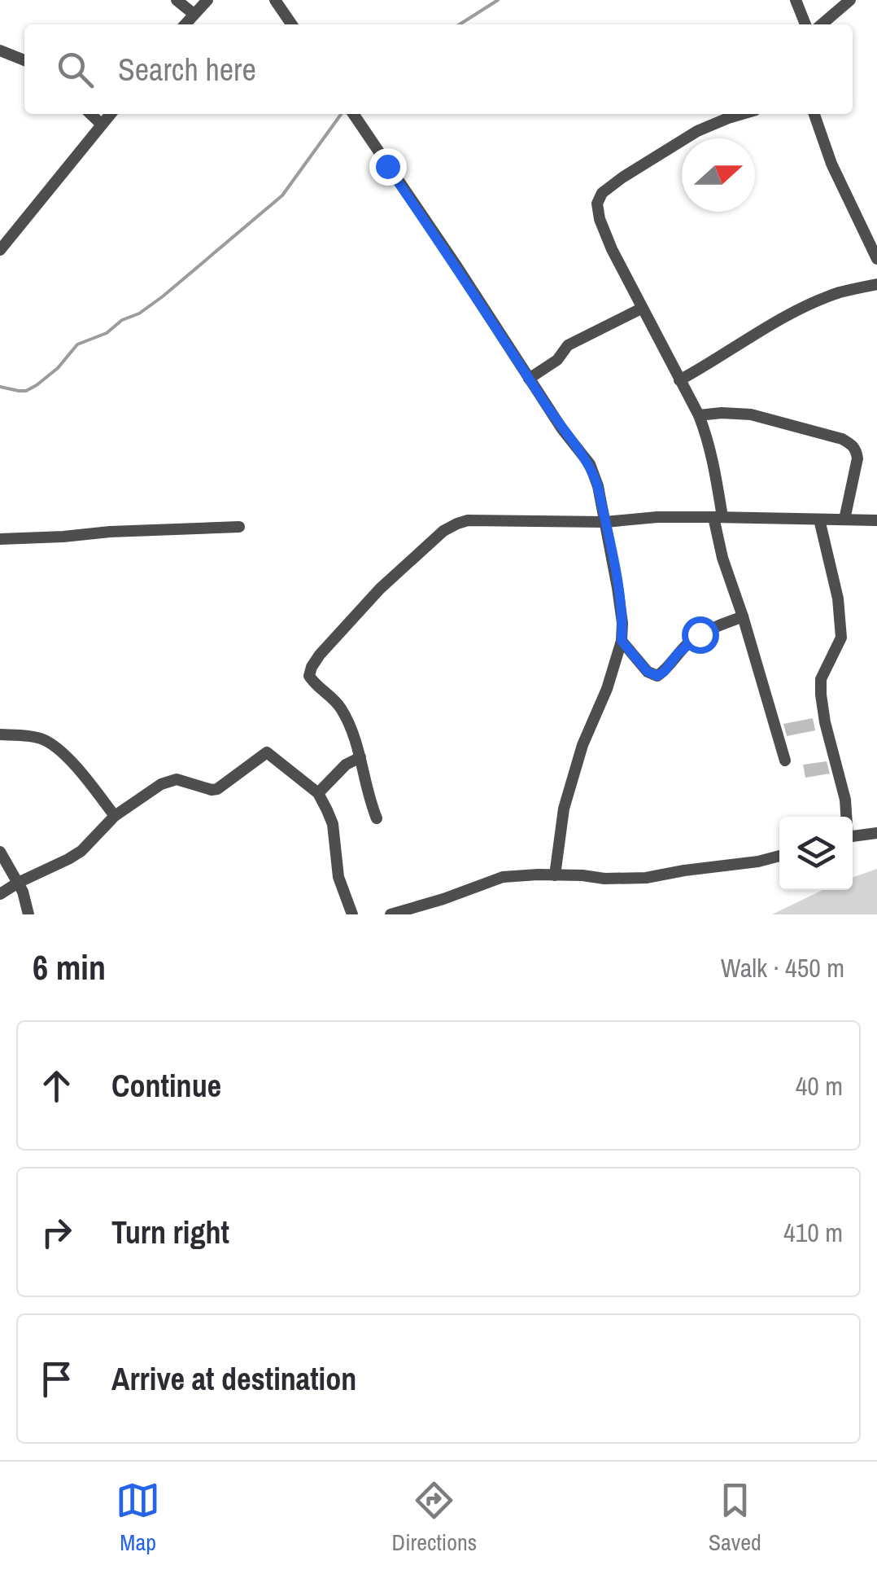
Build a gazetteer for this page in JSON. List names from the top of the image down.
{
  "north": "right",
  "page": {
    "search": "Search here",
    "heading": ["6 min", "Walk · 450 m"],
    "list": [
      ["Continue", "40 m"],
      ["Turn right", "410 m"],
      "Arrive at destination"
    ],
    "nav": ["Map", "Directions", "Saved"]
  }
}
